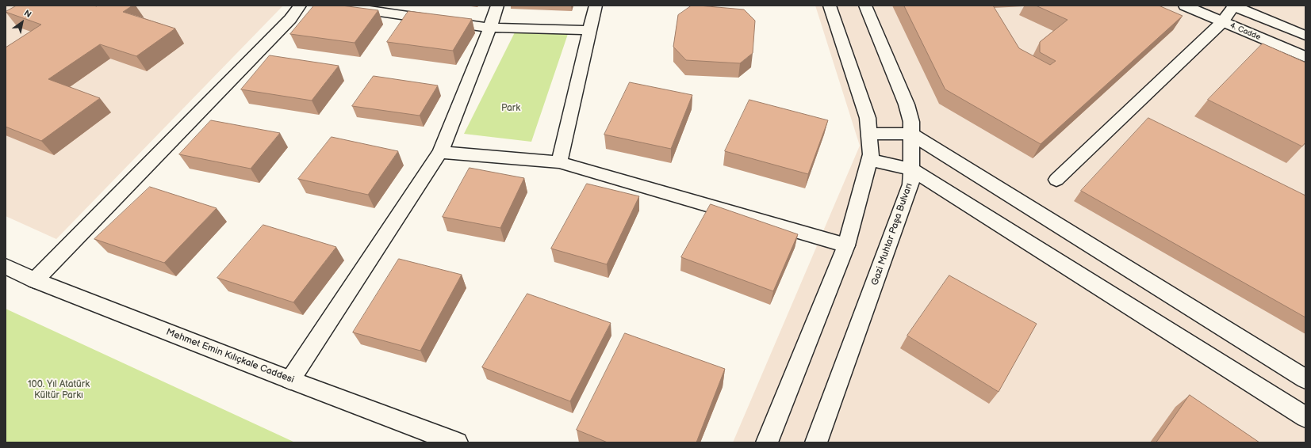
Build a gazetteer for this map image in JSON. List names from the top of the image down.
{
  "streets": {
    "street": ["4. Cadde", "Gazi Muhtar Paşa Bulvarı", "Mehmet Emin Kılıçkale Caddesi"]
  },
  "parks": ["Park", "100. Yıl Atatürk Kültür Parkı"],
  "north": "top right"
}
